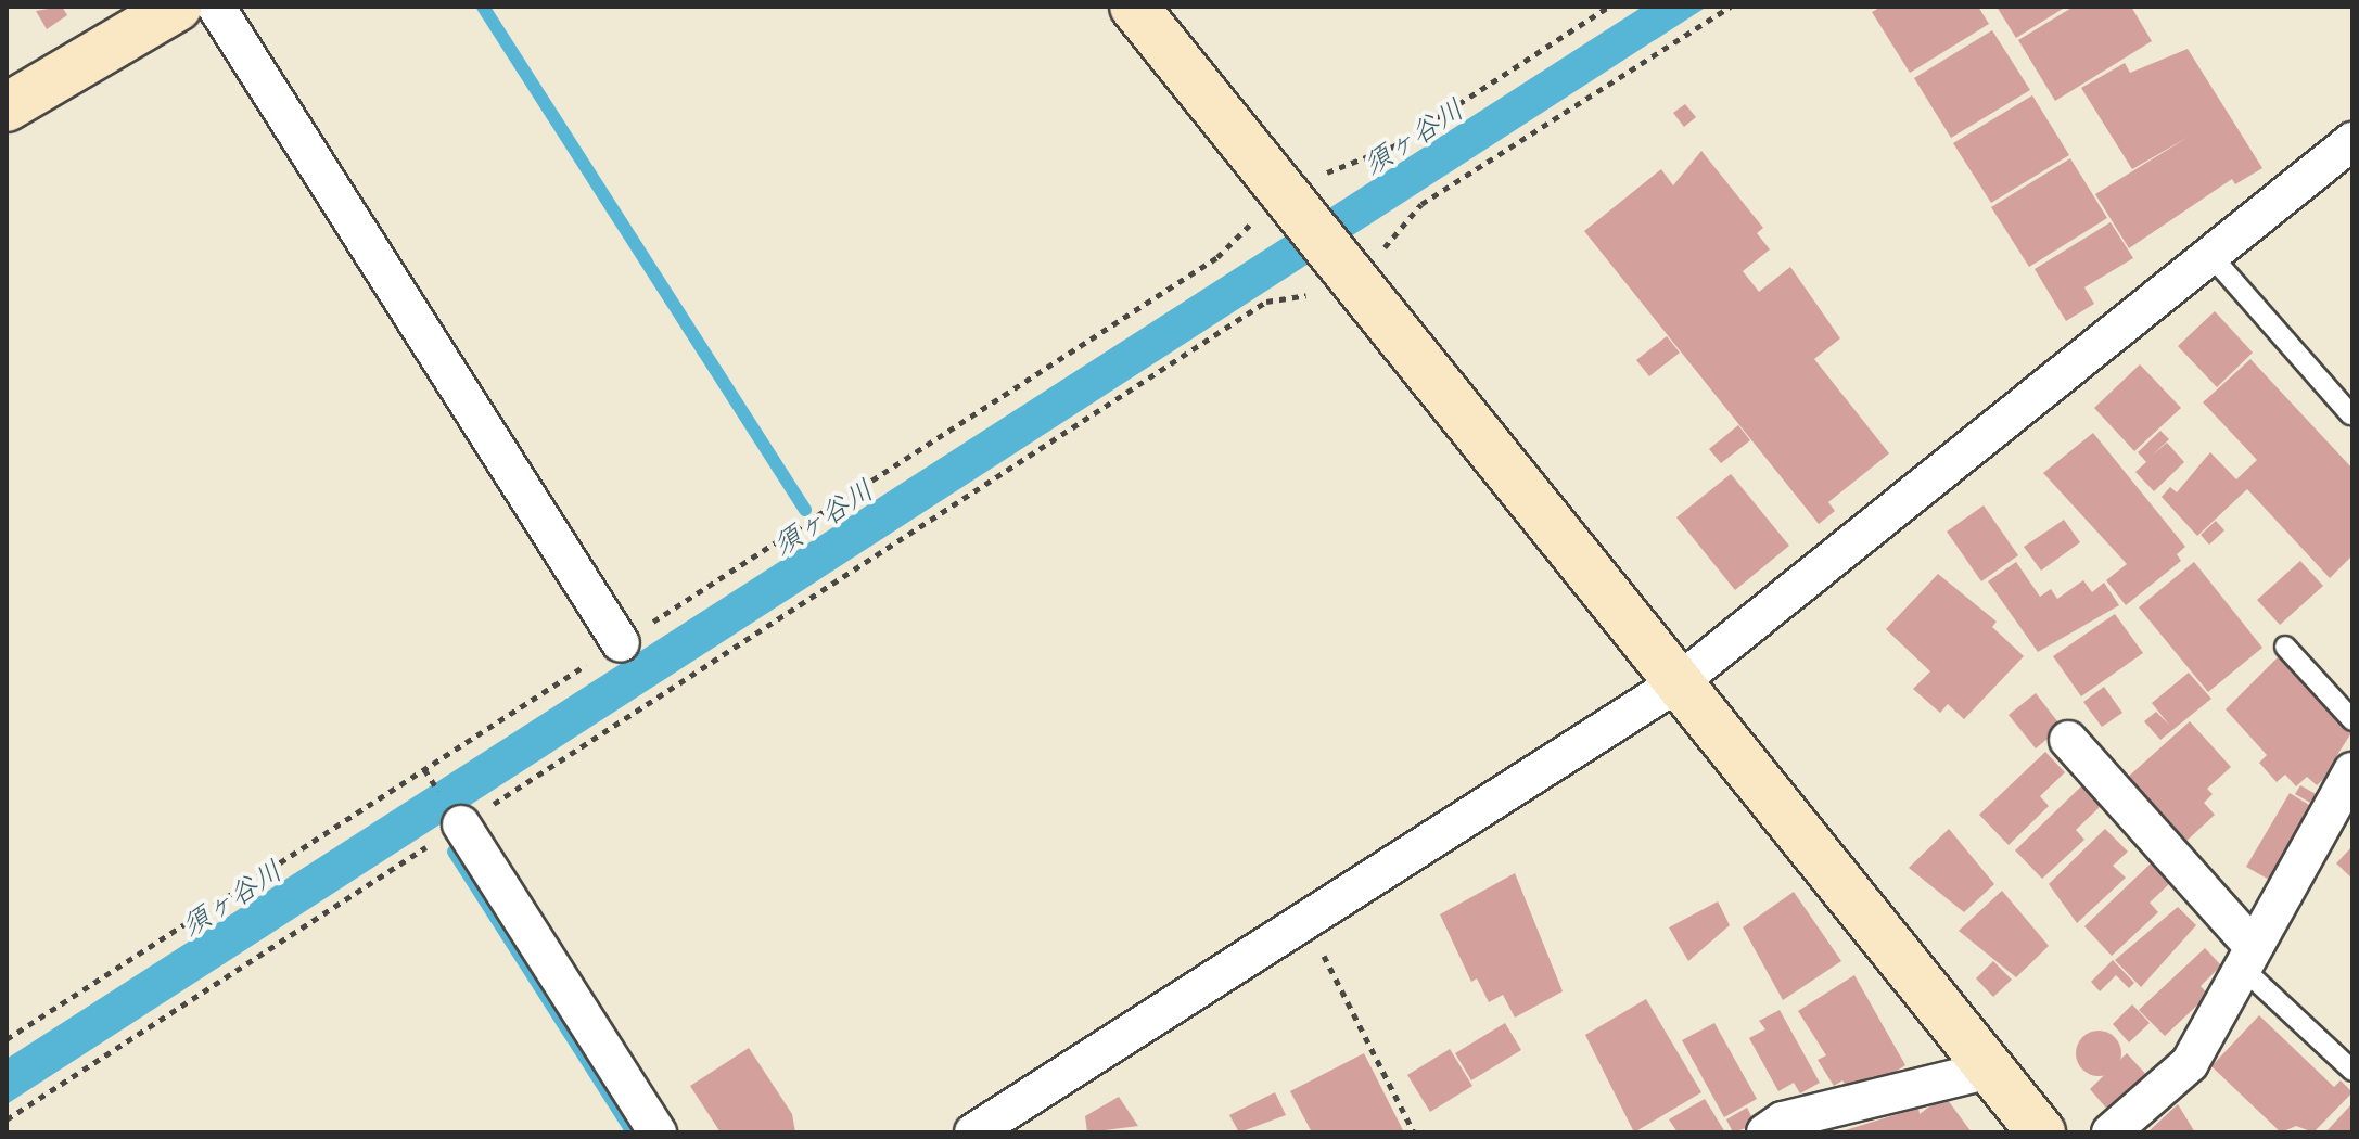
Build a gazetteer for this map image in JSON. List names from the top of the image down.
{
  "water": ["須ヶ谷川"]
}
